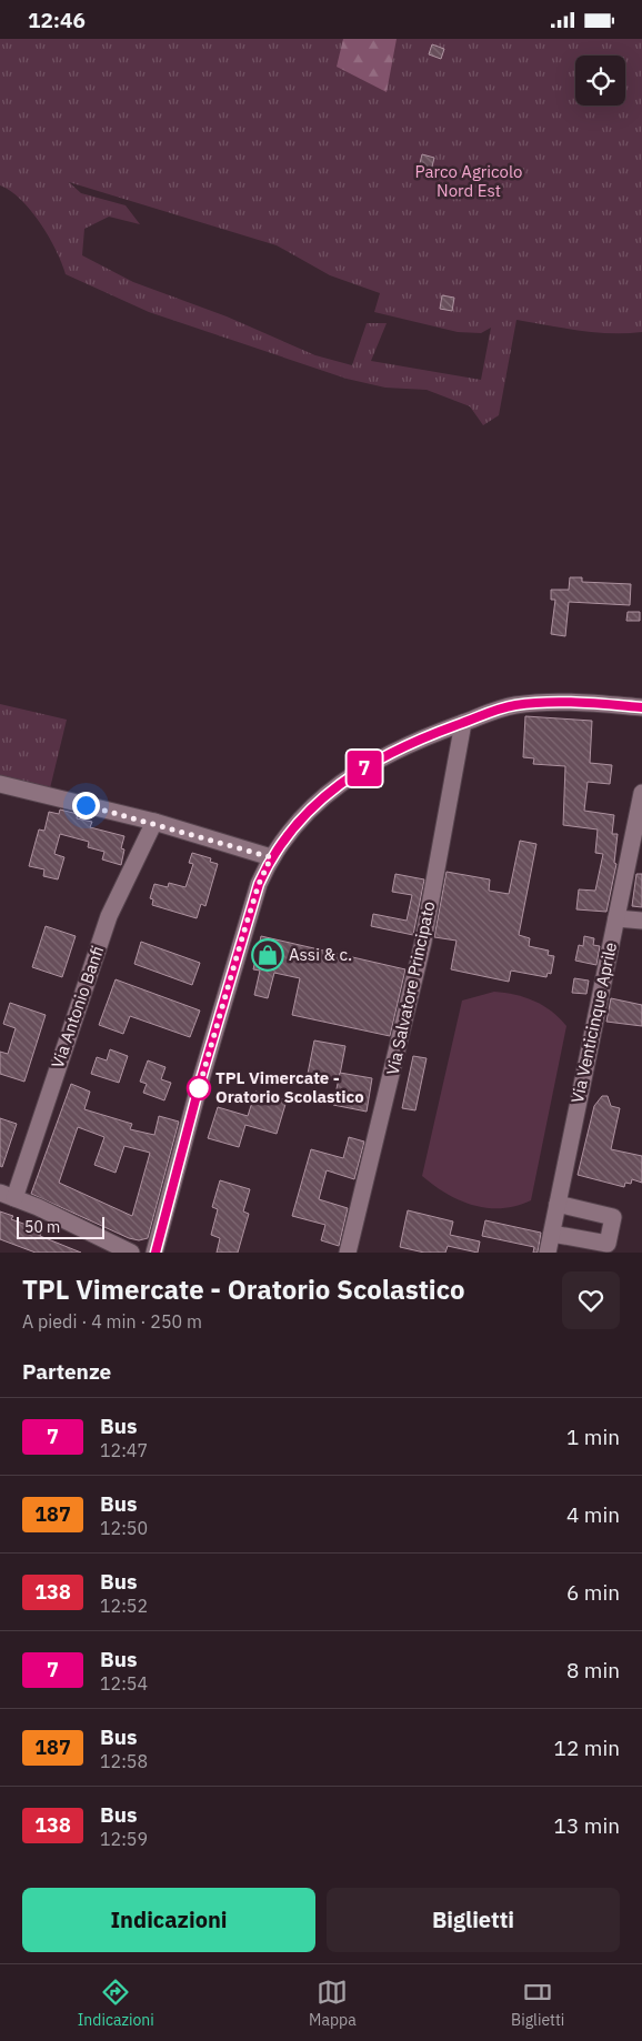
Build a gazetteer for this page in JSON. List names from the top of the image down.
{
  "streets": {
    "street": ["Via Salvatore Principato", "Via Antonio Banfi", "Via Venticinque Aprile"]
  },
  "parks": ["Parco Agricolo Nord Est"],
  "places": {
    "shop": ["Assi & c."],
    "other": ["TPL Vimercate - Oratorio Scolastico"]
  },
  "lines": ["bus line 7"],
  "scale_bar": "50 m",
  "page": {
    "status": "12:46",
    "on_map": "7",
    "scale": "50 m",
    "heading": [
      ["TPL Vimercate - Oratorio Scolastico", "A piedi · 4 min · 250 m"],
      "Partenze"
    ],
    "list": [
      {
        "mark": "7",
        "name": "Bus",
        "note": "12:47",
        "value": "1 min"
      },
      {
        "mark": "187",
        "name": "Bus",
        "note": "12:50",
        "value": "4 min"
      },
      {
        "mark": "138",
        "name": "Bus",
        "note": "12:52",
        "value": "6 min"
      },
      {
        "mark": "7",
        "name": "Bus",
        "note": "12:54",
        "value": "8 min"
      },
      {
        "mark": "187",
        "name": "Bus",
        "note": "12:58",
        "value": "12 min"
      },
      {
        "mark": "138",
        "name": "Bus",
        "note": "12:59",
        "value": "13 min"
      }
    ],
    "buttons": ["Indicazioni", "Biglietti"],
    "tabs": ["Indicazioni", "Mappa", "Biglietti"]
  }
}
